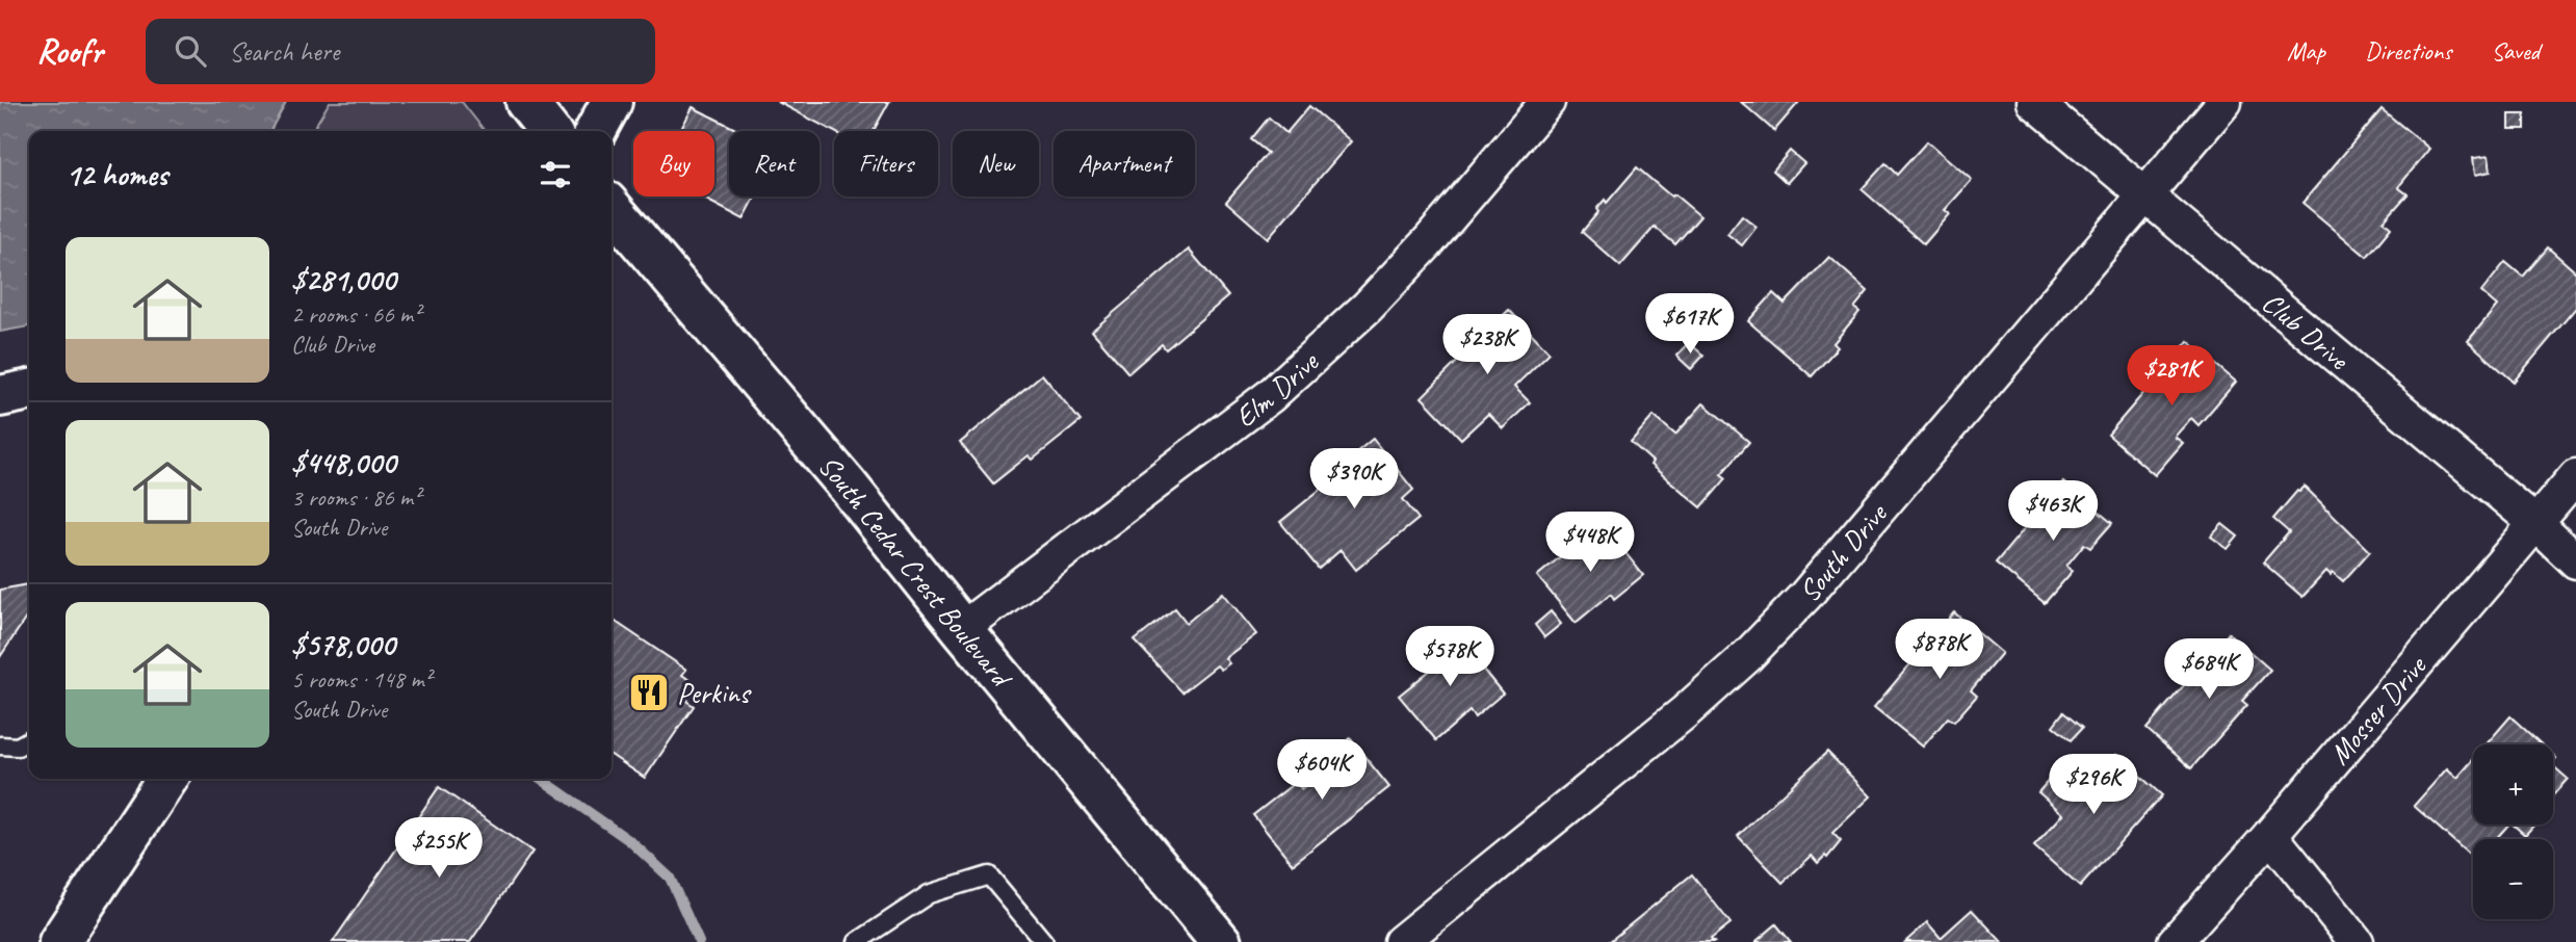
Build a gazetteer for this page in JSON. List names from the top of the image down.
{
  "streets": {
    "main road": ["South Cedar Crest Boulevard"],
    "street": [
      "Club Drive",
      "Elm Drive",
      "South Drive",
      "Mosser Drive"
    ]
  },
  "crossings": [
    ["Club Drive", "South Drive"],
    ["Club Drive", "Mosser Drive"],
    ["Elm Drive", "South Cedar Crest Boulevard"]
  ],
  "places": {
    "restaurant": ["Perkins"]
  },
  "page": {
    "header": "Roofr",
    "search": "Search here",
    "nav": ["Map", "Directions", "Saved"],
    "chip": [
      "Buy",
      "Rent",
      "Filters",
      "New",
      "Apartment"
    ],
    "heading": "12 homes",
    "list": [
      {
        "name": "$281,000",
        "note": "2 rooms · 66 m² · Club Drive"
      },
      {
        "name": "$448,000",
        "note": "3 rooms · 86 m² · South Drive"
      },
      {
        "name": "$578,000",
        "note": "5 rooms · 148 m² · South Drive"
      }
    ],
    "price": [
      "$617K",
      "$238K",
      "$281K",
      "$390K",
      "$463K",
      "$448K",
      "$878K",
      "$578K",
      "$684K",
      "$604K",
      "$296K",
      "$255K"
    ],
    "map_buttons": ["+", "−"]
  }
}
